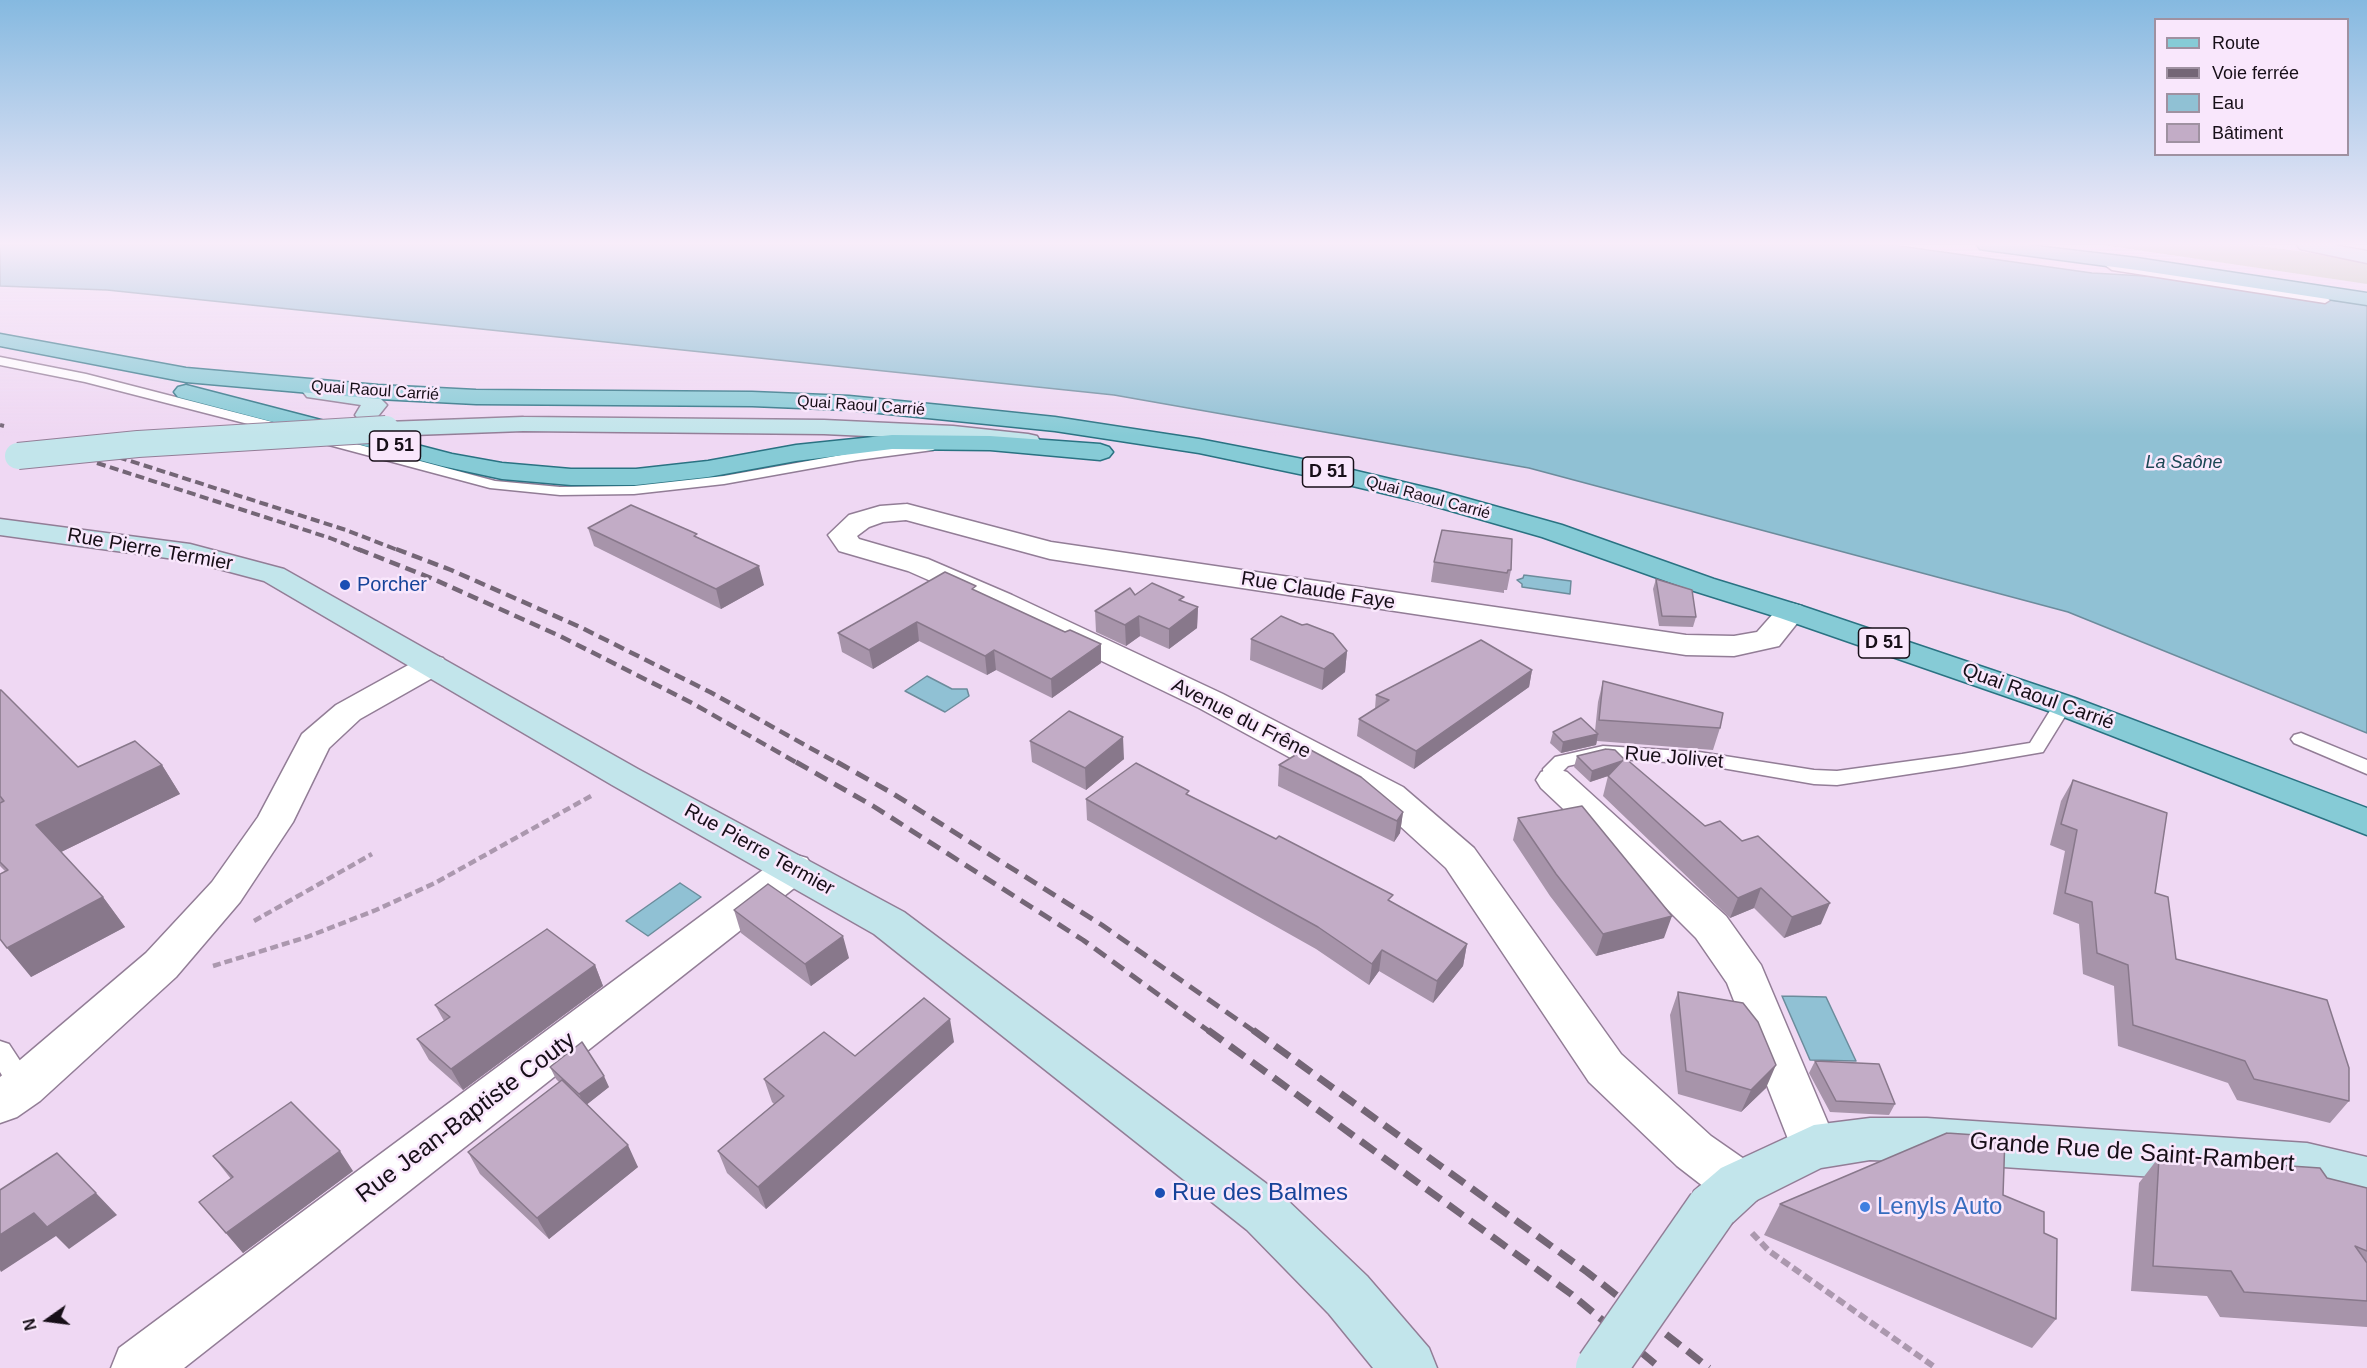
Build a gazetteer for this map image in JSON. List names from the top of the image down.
{
  "streets": {
    "main road": ["Quai Raoul Carrié", "D 51"],
    "street": [
      "Rue Pierre Termier",
      "Rue Claude Faye",
      "Avenue du Frêne",
      "Rue Jolivet",
      "Rue Jean-Baptiste Couty",
      "Grande Rue de Saint-Rambert"
    ]
  },
  "crossings": [
    ["Quai Raoul Carrié", "Rue Claude Faye"],
    ["Quai Raoul Carrié", "Rue Jolivet"],
    ["Rue Pierre Termier", "Rue Jean-Baptiste Couty"],
    ["Rue Claude Faye", "Avenue du Frêne"],
    ["Avenue du Frêne", "Grande Rue de Saint-Rambert"],
    ["Rue Jolivet", "Grande Rue de Saint-Rambert"]
  ],
  "water": ["La Saône"],
  "places": ["Porcher", "Rue des Balmes", "Lenyls Auto"],
  "legend": [
    "Route",
    "Voie ferrée",
    "Eau",
    "Bâtiment"
  ],
  "north": "left"
}
